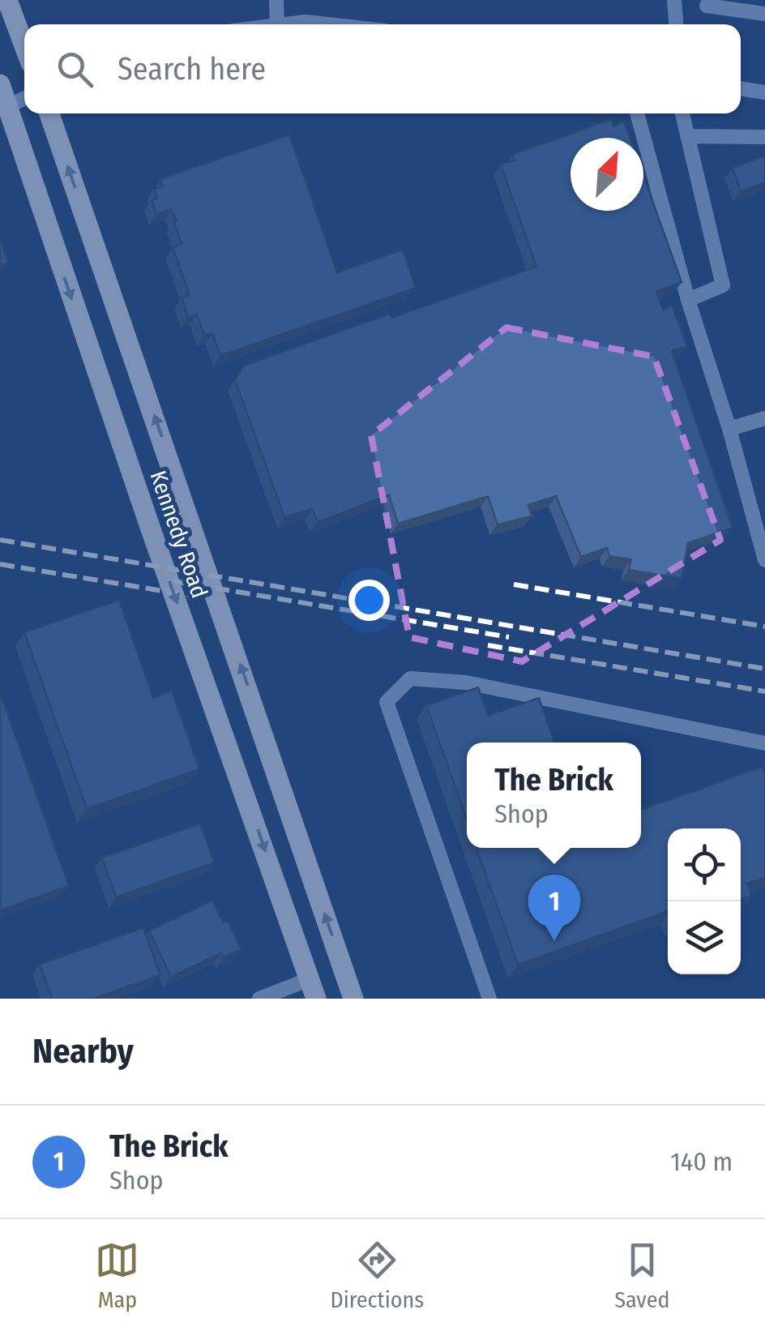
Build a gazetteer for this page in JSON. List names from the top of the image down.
{
  "streets": {
    "main road": ["Kennedy Road"]
  },
  "north": "top right",
  "page": {
    "search": "Search here",
    "popup": ["The Brick", "Shop"],
    "pins": "1",
    "heading": "Nearby",
    "list": [
      {
        "mark": "1",
        "name": "The Brick",
        "note": "Shop",
        "value": "140 m"
      }
    ],
    "nav": ["Map", "Directions", "Saved"]
  }
}
